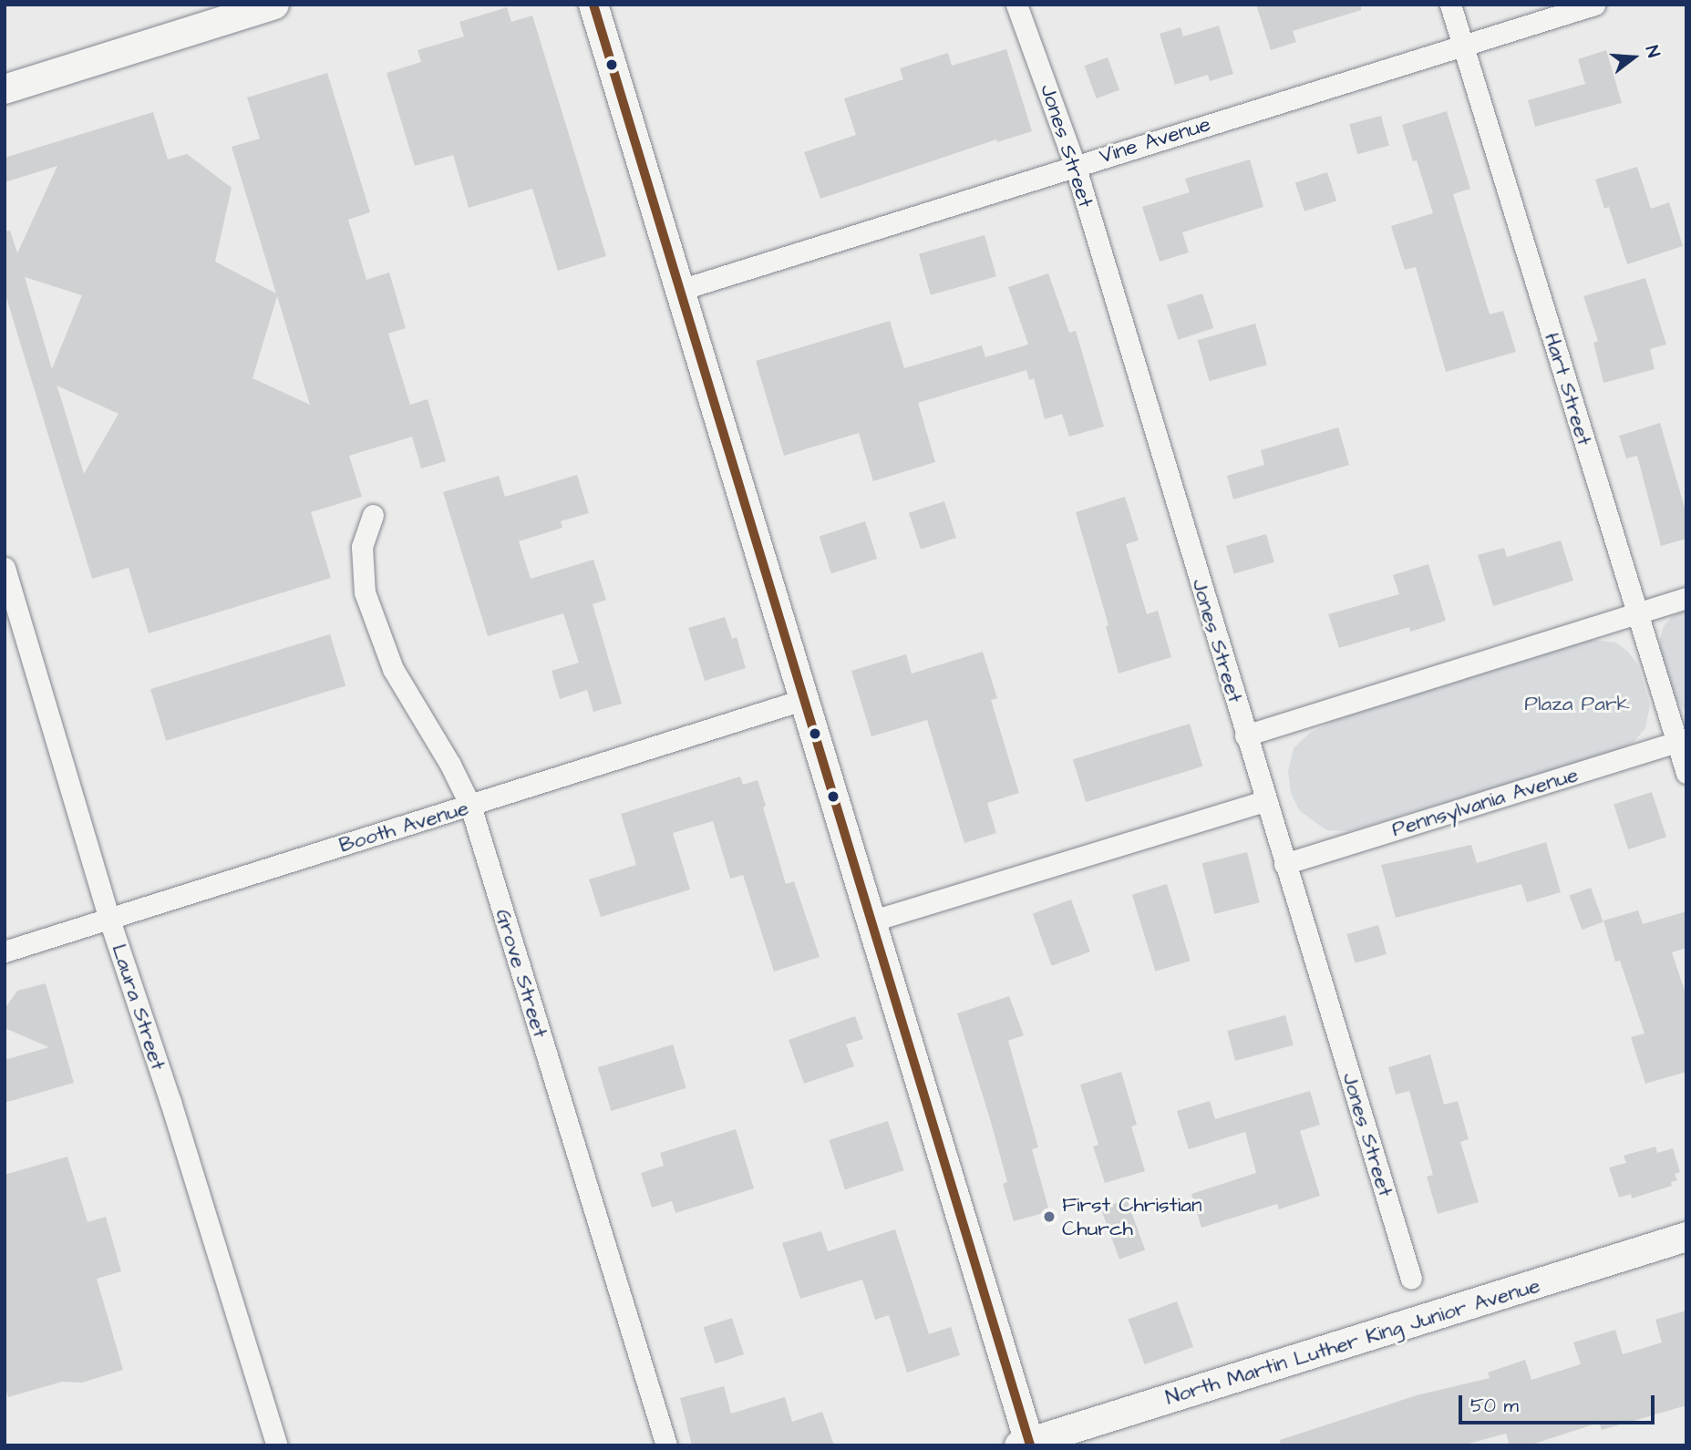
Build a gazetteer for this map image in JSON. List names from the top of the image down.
{
  "streets": {
    "main road": ["North Martin Luther King Junior Avenue"],
    "street": [
      "Vine Avenue",
      "Jones Street",
      "Hart Street",
      "Pennsylvania Avenue",
      "Booth Avenue",
      "Grove Street",
      "Laura Street"
    ]
  },
  "crossings": [
    ["Vine Avenue", "Jones Street"],
    ["Vine Avenue", "Hart Street"],
    ["Jones Street", "Pennsylvania Avenue"],
    ["Hart Street", "Pennsylvania Avenue"],
    ["Booth Avenue", "Grove Street"],
    ["Booth Avenue", "Laura Street"]
  ],
  "parks": ["Plaza Park"],
  "places": ["First Christian Church"],
  "scale_bar": "50 m",
  "north": "right"
}
